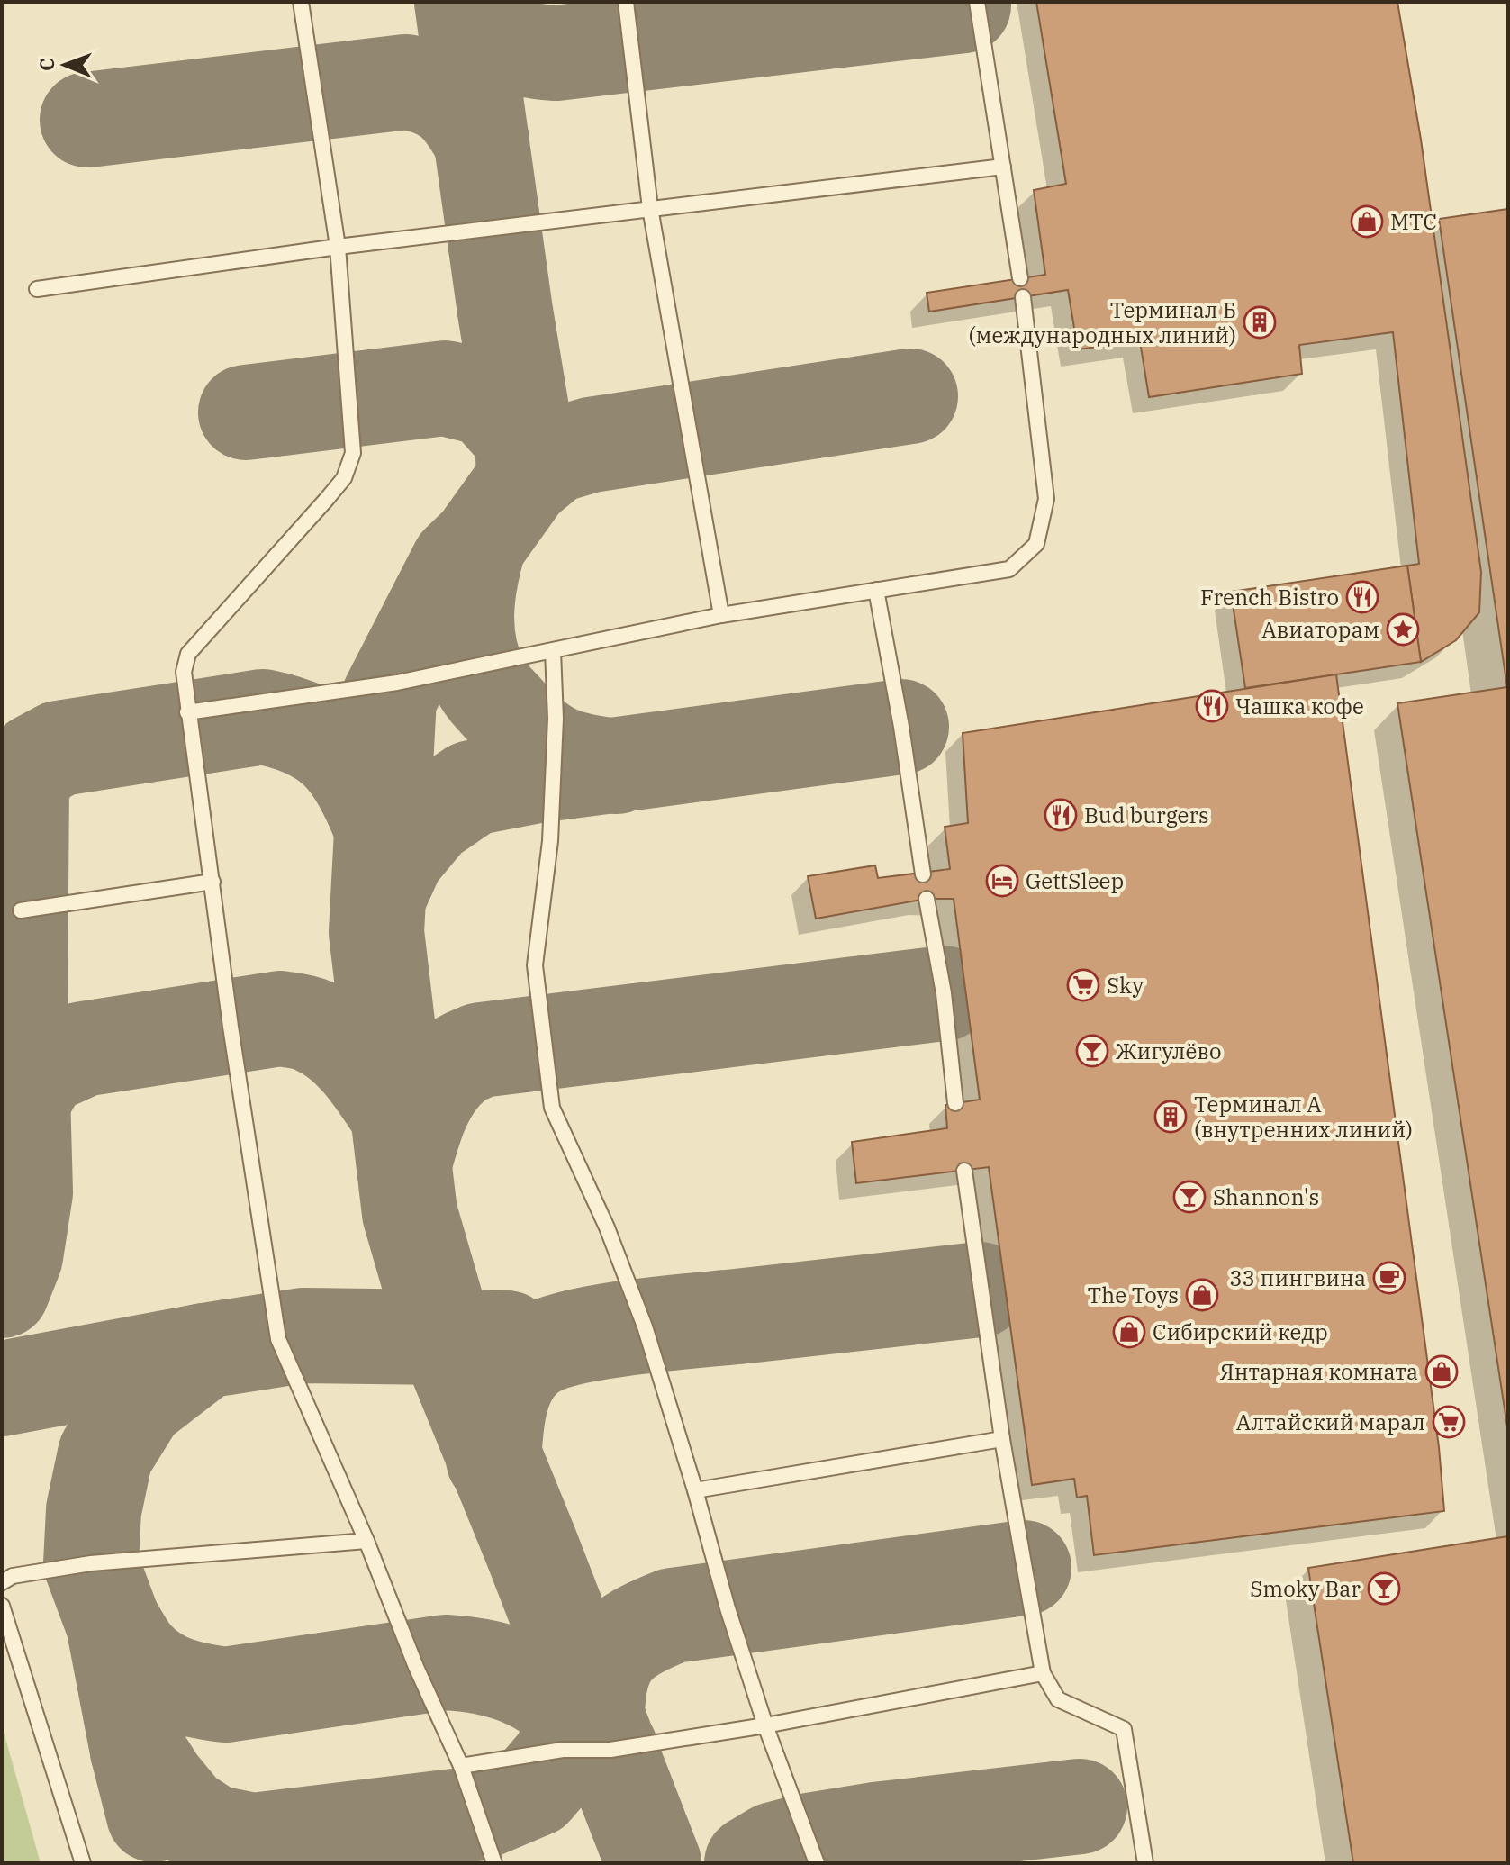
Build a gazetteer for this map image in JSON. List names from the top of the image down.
{
  "places": {
    "shop": [
      "МТС",
      "The Toys",
      "Сибирский кедр",
      "Янтарная комната"
    ],
    "building": ["Терминал Б (международных линий)", "Терминал А (внутренних линий)"],
    "restaurant": ["French Bistro", "Чашка кофе", "Bud burgers"],
    "place": ["Авиаторам"],
    "hotel": ["GettSleep"],
    "supermarket": ["Sky", "Алтайский марал"],
    "bar": ["Жигулёво", "Shannon's", "Smoky Bar"],
    "cafe": ["33 пингвина"]
  },
  "north": "left"
}
